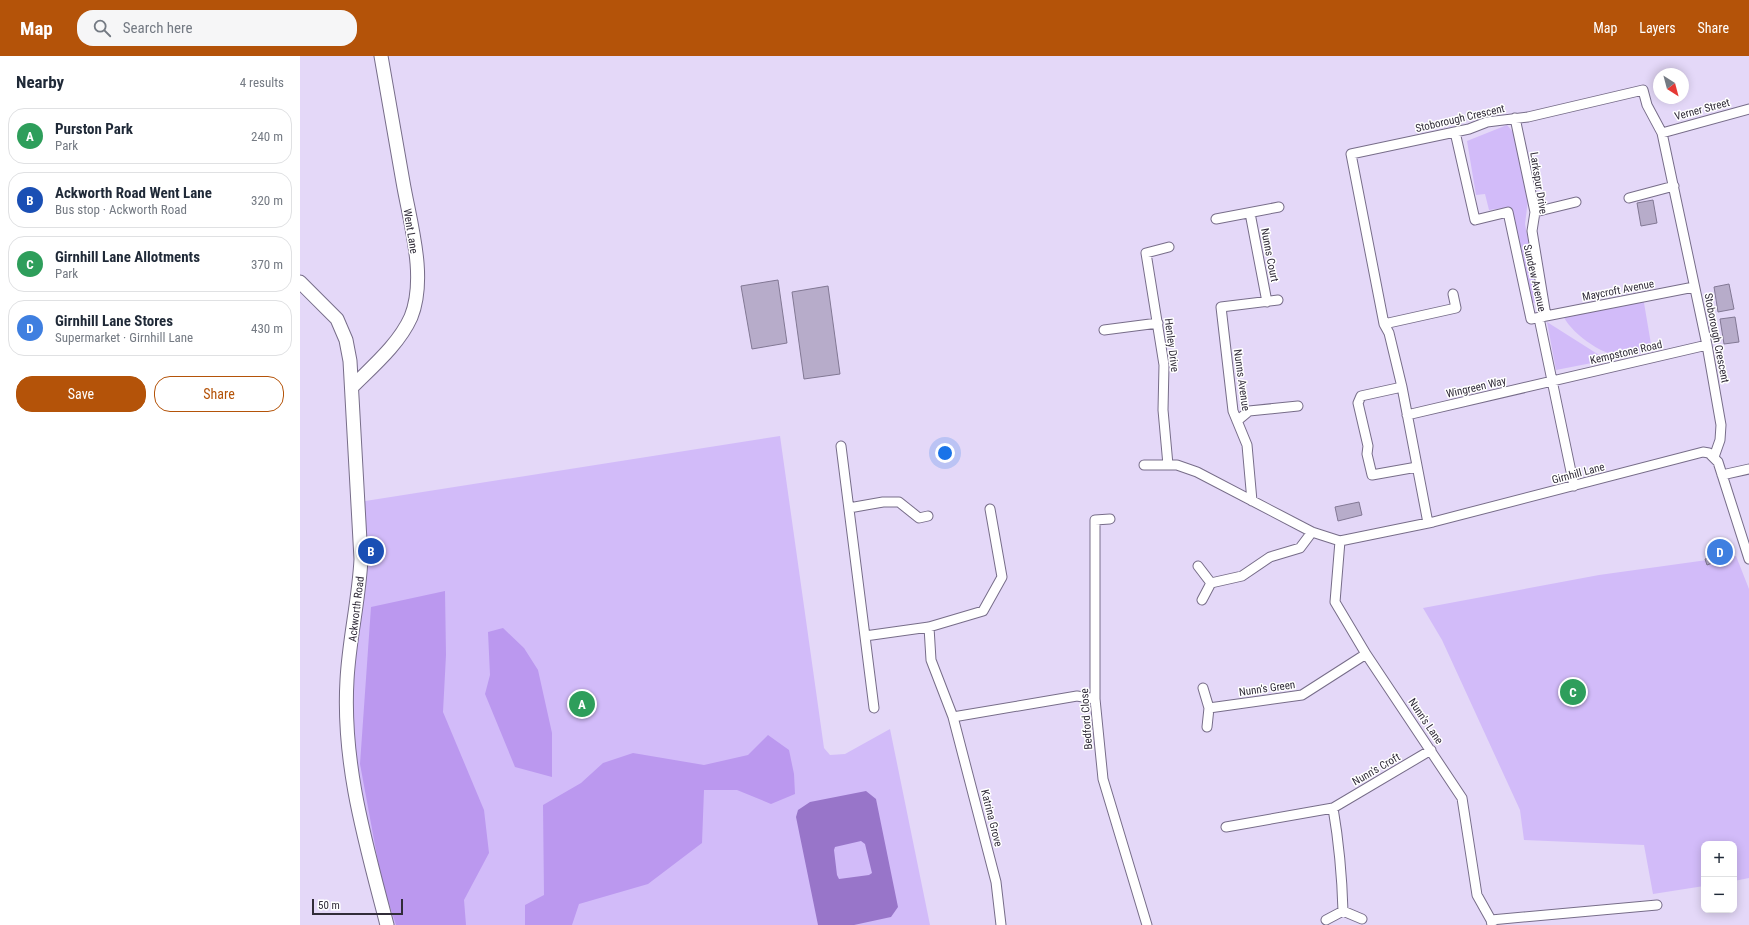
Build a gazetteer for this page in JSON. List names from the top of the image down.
{
  "streets": {
    "main road": ["Went Lane", "Ackworth Road"],
    "street": [
      "Verner Street",
      "Stoborough Crescent",
      "Larkspur Drive",
      "Nunns Court",
      "Sundew Avenue",
      "Maycroft Avenue",
      "Henley Drive",
      "Kempstone Road",
      "Nunns Avenue",
      "Wingreen Way",
      "Girnhill Lane",
      "Nunn's Green",
      "Bedford Close",
      "Nunn's Lane",
      "Nunn's Croft",
      "Katrina Grove"
    ]
  },
  "crossings": [
    ["Verner Street", "Stoborough Crescent"],
    ["Stoborough Crescent", "Larkspur Drive"],
    ["Stoborough Crescent", "Sundew Avenue"],
    ["Stoborough Crescent", "Maycroft Avenue"],
    ["Stoborough Crescent", "Kempstone Road"],
    ["Stoborough Crescent", "Wingreen Way"],
    ["Stoborough Crescent", "Girnhill Lane"],
    ["Larkspur Drive", "Sundew Avenue"],
    ["Larkspur Drive", "Maycroft Avenue"],
    ["Went Lane", "Ackworth Road"],
    ["Nunns Court", "Nunns Avenue"],
    ["Sundew Avenue", "Maycroft Avenue"],
    ["Sundew Avenue", "Kempstone Road"],
    ["Sundew Avenue", "Wingreen Way"],
    ["Sundew Avenue", "Girnhill Lane"],
    ["Kempstone Road", "Wingreen Way"],
    ["Girnhill Lane", "Nunn's Lane"],
    ["Nunn's Green", "Nunn's Lane"],
    ["Nunn's Lane", "Nunn's Croft"]
  ],
  "scale_bar": "50 m",
  "north": "bottom right",
  "page": {
    "header": "Map",
    "search": "Search here",
    "nav": ["Map", "Layers", "Share"],
    "heading": ["Nearby", "4 results"],
    "list": [
      {
        "mark": "A",
        "name": "Purston Park",
        "note": "Park",
        "value": "240 m"
      },
      {
        "mark": "B",
        "name": "Ackworth Road Went Lane",
        "note": "Bus stop · Ackworth Road",
        "value": "320 m"
      },
      {
        "mark": "C",
        "name": "Girnhill Lane Allotments",
        "note": "Park",
        "value": "370 m"
      },
      {
        "mark": "D",
        "name": "Girnhill Lane Stores",
        "note": "Supermarket · Girnhill Lane",
        "value": "430 m"
      }
    ],
    "buttons": ["Save", "Share"],
    "pins": [
      "B",
      "D",
      "C",
      "A"
    ],
    "map_buttons": ["+", "−"],
    "scale": "50 m"
  }
}
